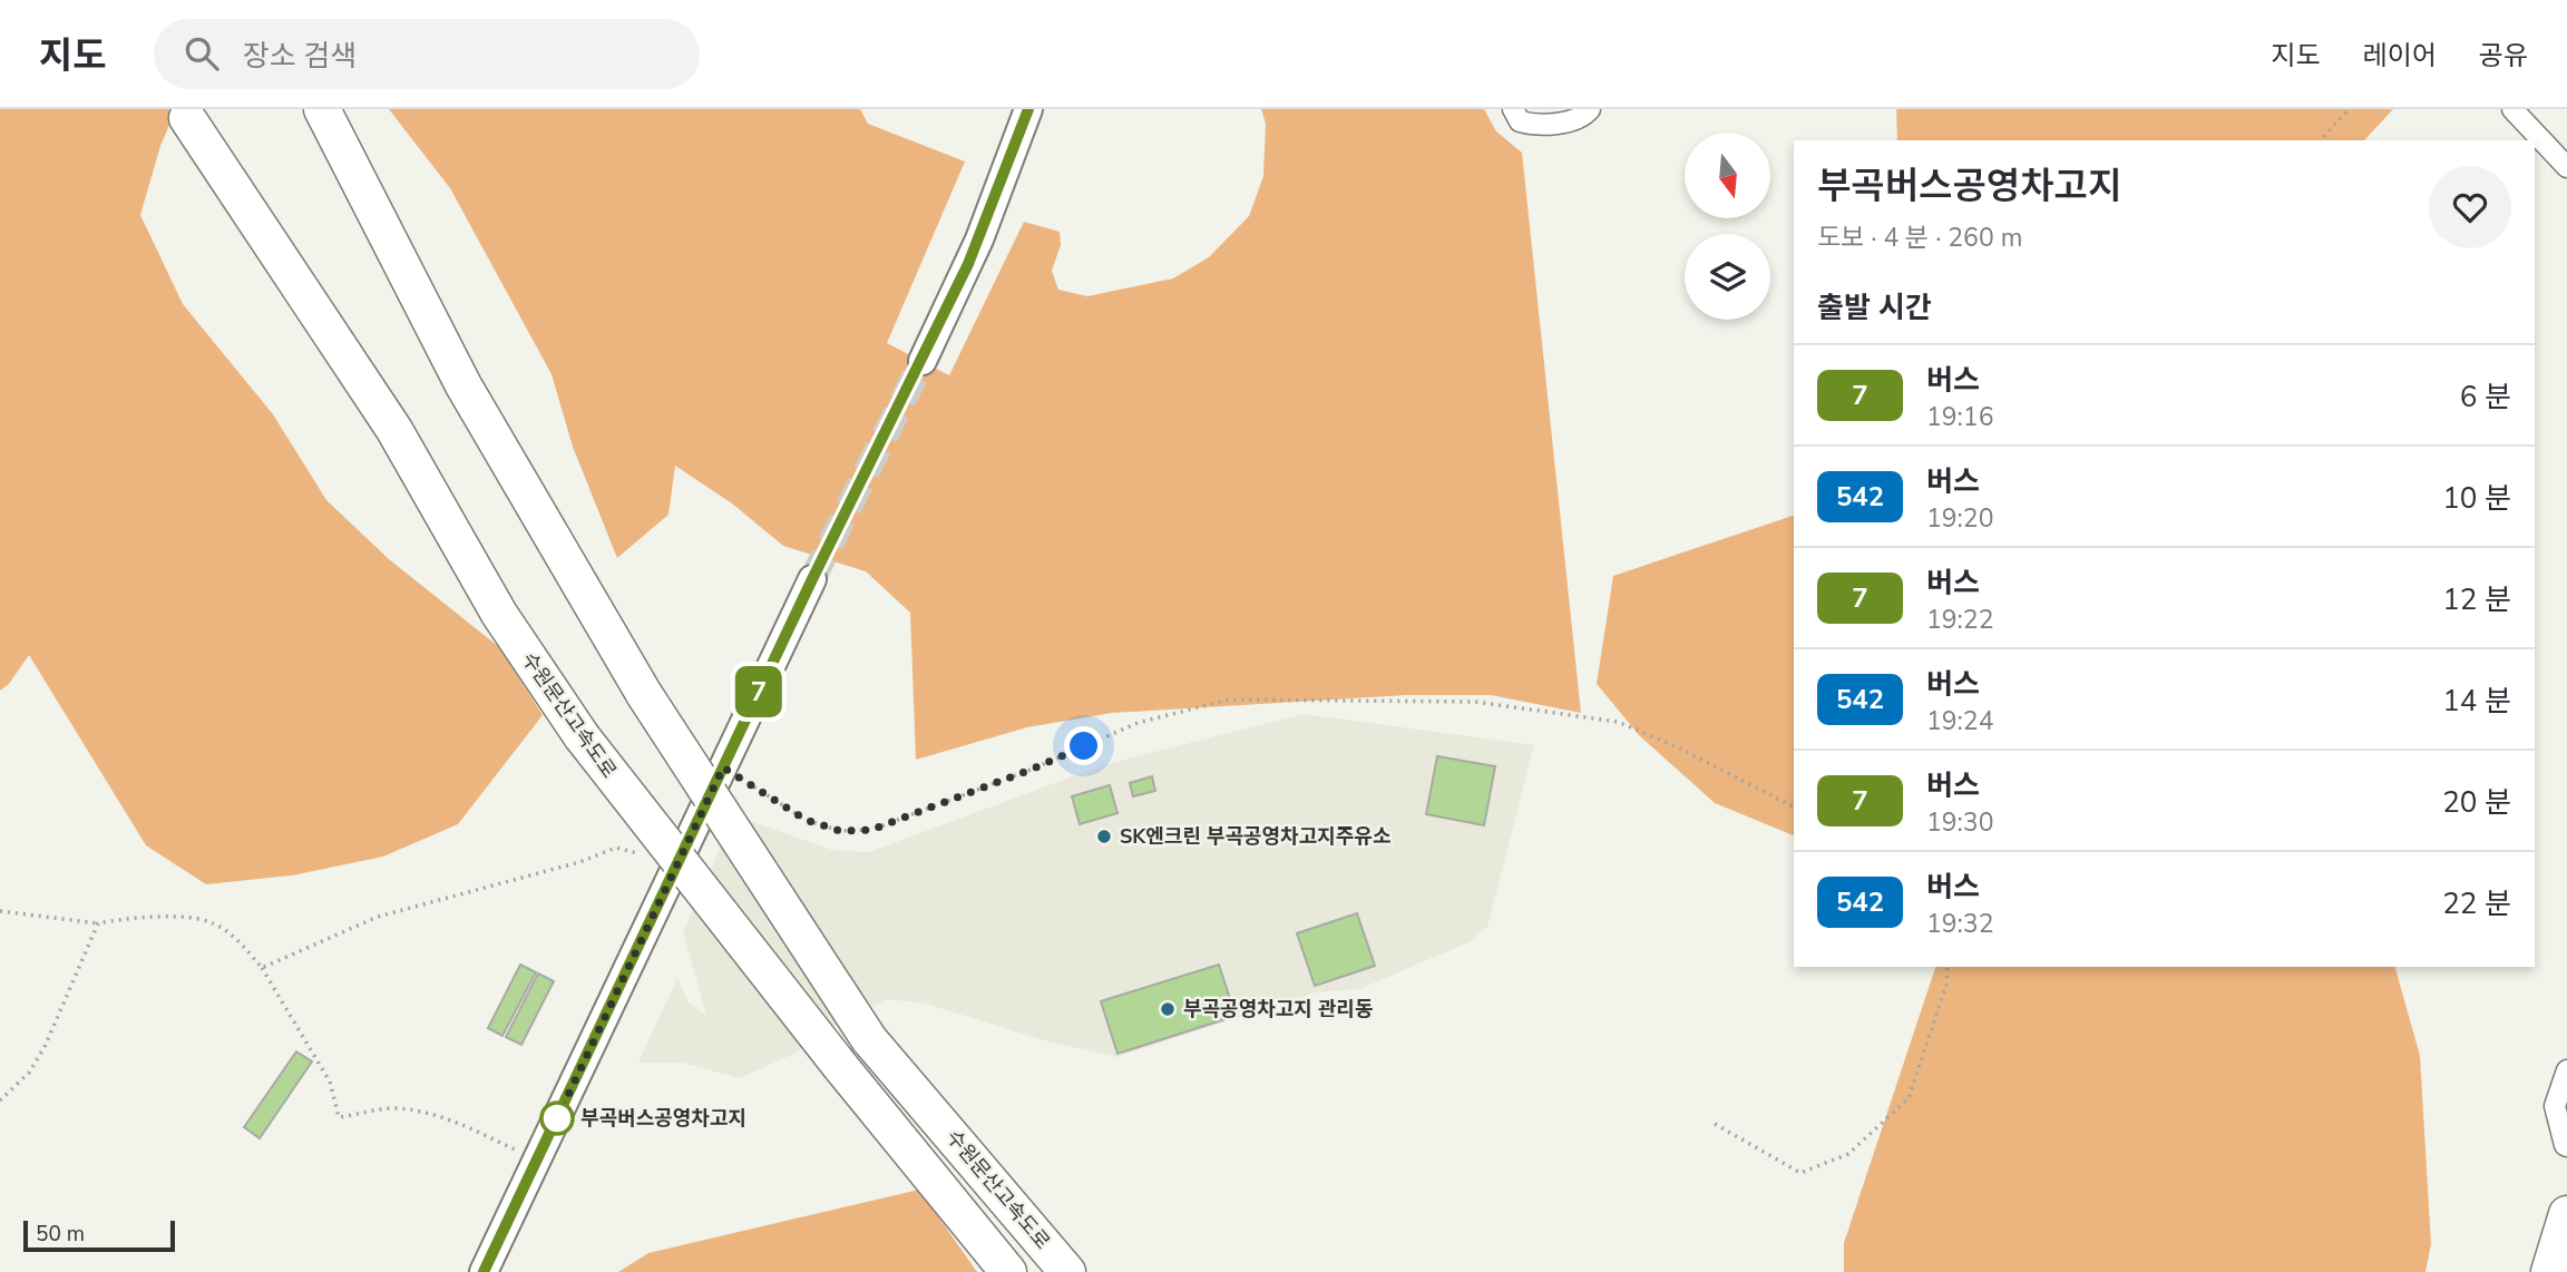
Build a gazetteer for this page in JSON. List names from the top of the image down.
{
  "streets": {
    "highway": ["수원문산고속도로"]
  },
  "places": ["SK엔크린 부곡공영차고지주유소", "부곡공영차고지 관리동", "부곡버스공영차고지"],
  "lines": ["bus line 7"],
  "scale_bar": "50 m",
  "north": "bottom",
  "page": {
    "header": "지도",
    "search": "장소 검색",
    "nav": ["지도", "레이어", "공유"],
    "on_map": "7",
    "heading": [
      ["부곡버스공영차고지", "도보 · 4 분 · 260 m"],
      "출발 시간"
    ],
    "list": [
      {
        "mark": "7",
        "name": "버스",
        "note": "19:16",
        "value": "6 분"
      },
      {
        "mark": "542",
        "name": "버스",
        "note": "19:20",
        "value": "10 분"
      },
      {
        "mark": "7",
        "name": "버스",
        "note": "19:22",
        "value": "12 분"
      },
      {
        "mark": "542",
        "name": "버스",
        "note": "19:24",
        "value": "14 분"
      },
      {
        "mark": "7",
        "name": "버스",
        "note": "19:30",
        "value": "20 분"
      },
      {
        "mark": "542",
        "name": "버스",
        "note": "19:32",
        "value": "22 분"
      }
    ],
    "scale": "50 m"
  }
}
